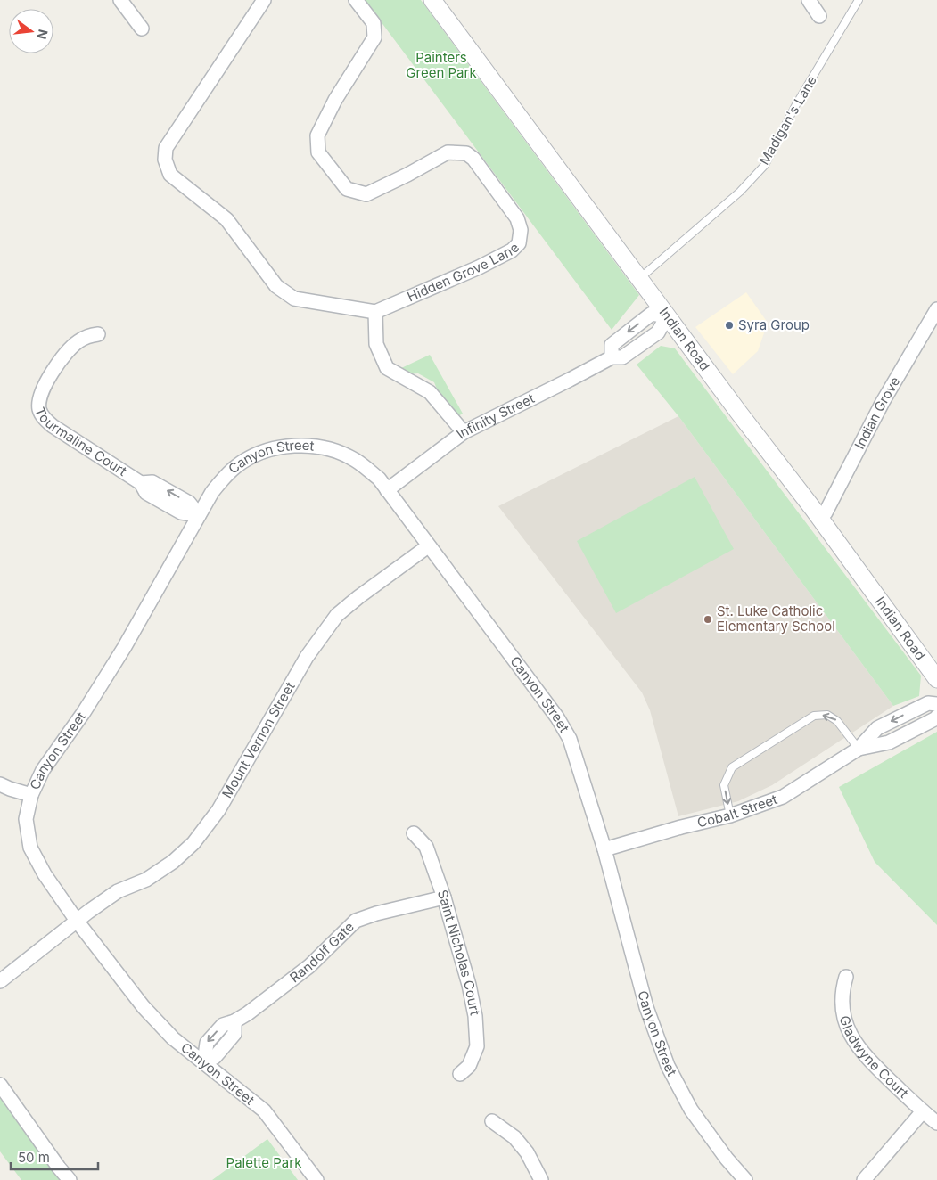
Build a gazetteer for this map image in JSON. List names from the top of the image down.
{
  "streets": {
    "street": [
      "Hidden Grove Lane",
      "Indian Road",
      "Indian Grove",
      "Infinity Street",
      "Tourmaline Court",
      "Canyon Street",
      "Mount Vernon Street",
      "Cobalt Street",
      "Randolf Gate",
      "Saint Nicholas Court",
      "Gladwyne Court"
    ],
    "lane": ["Madigan's Lane"]
  },
  "crossings": [
    ["Madigan's Lane", "Indian Road"],
    ["Indian Road", "Indian Grove"],
    ["Indian Road", "Infinity Street"],
    ["Infinity Street", "Canyon Street"],
    ["Tourmaline Court", "Canyon Street"],
    ["Canyon Street", "Mount Vernon Street"],
    ["Canyon Street", "Cobalt Street"],
    ["Canyon Street", "Randolf Gate"],
    ["Randolf Gate", "Saint Nicholas Court"]
  ],
  "parks": ["Painters Green Park", "Palette Park"],
  "places": ["Syra Group", "St. Luke Catholic Elementary School"],
  "scale_bar": "50 m",
  "north": "right"
}
